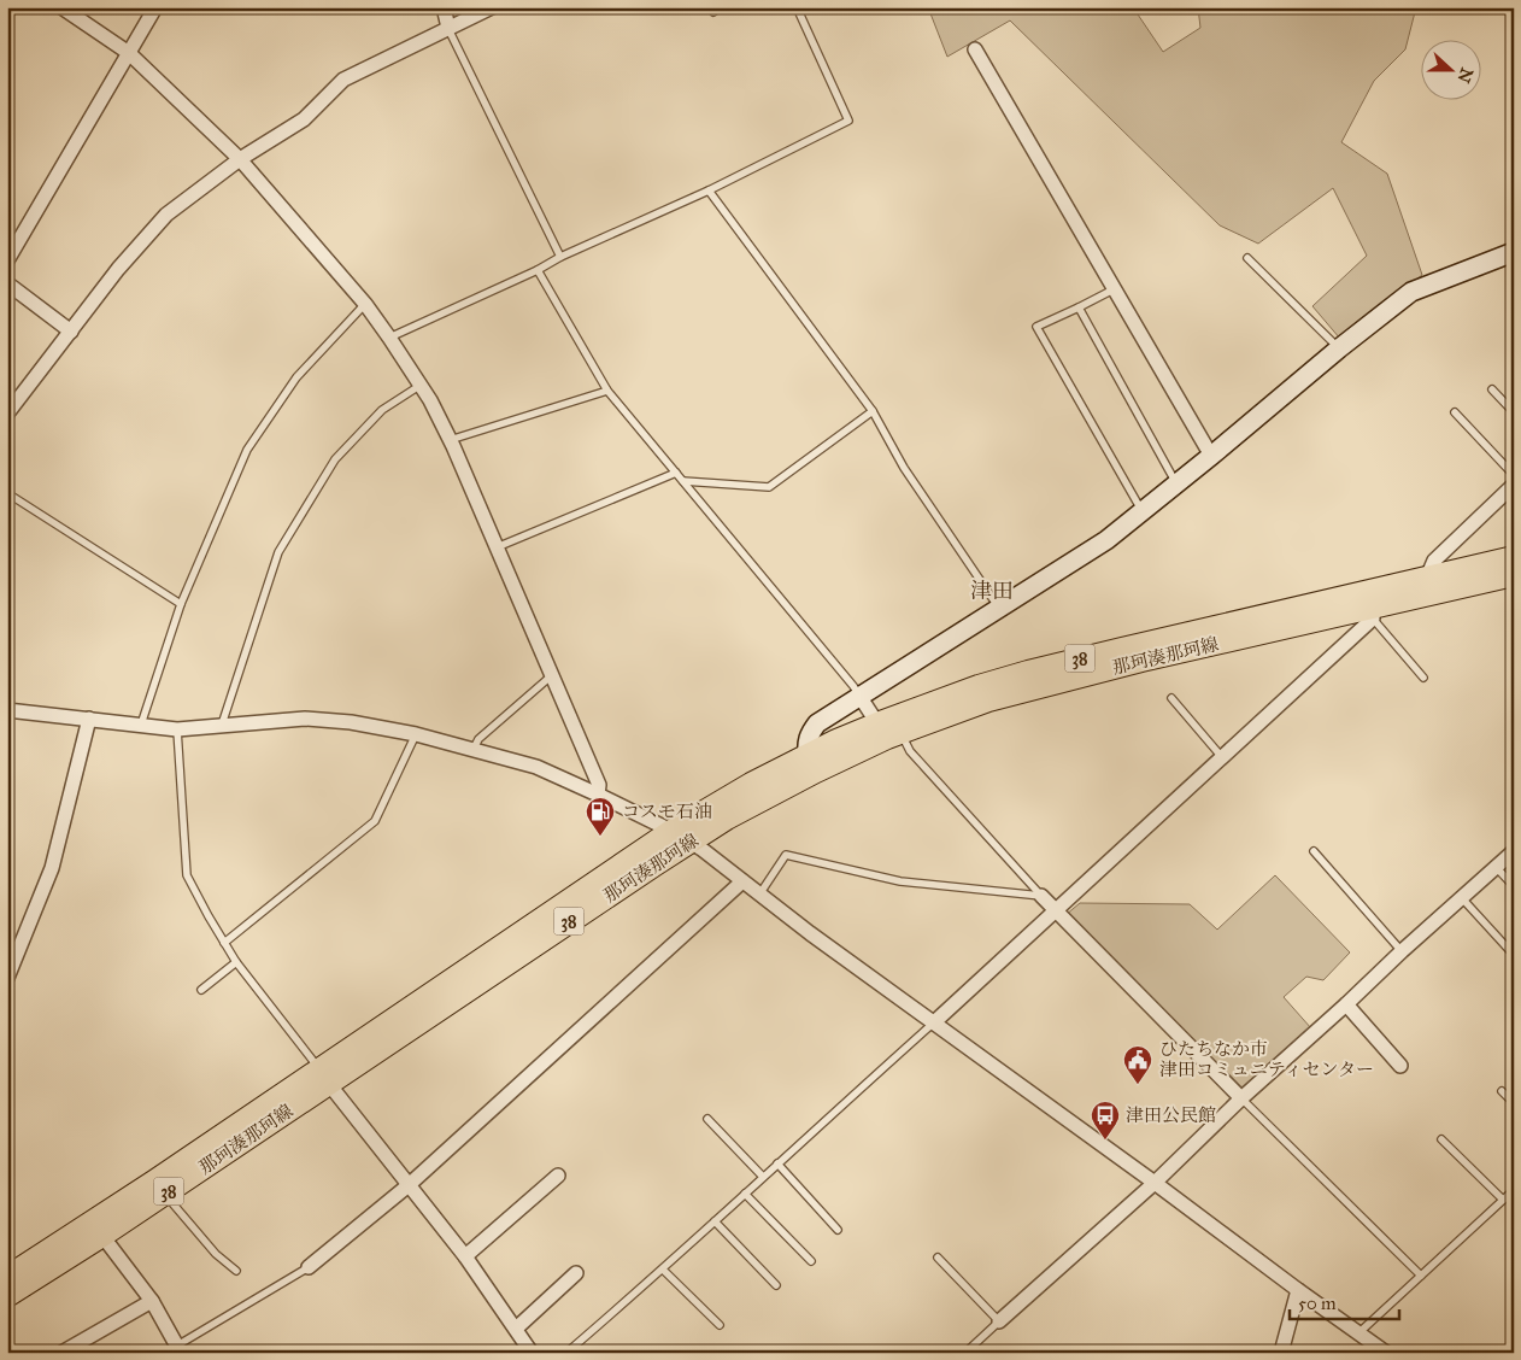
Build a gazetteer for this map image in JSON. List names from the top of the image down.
{
  "streets": {
    "main road": ["那珂湊那珂線", "38"]
  },
  "districts": ["津田"],
  "places": {
    "fuel station": ["コスモ石油"],
    "public building": ["ひたちなか市 津田コミュニティセンター"],
    "bus stop": ["津田公民館"]
  },
  "scale_bar": "50 m",
  "north": "right"
}
